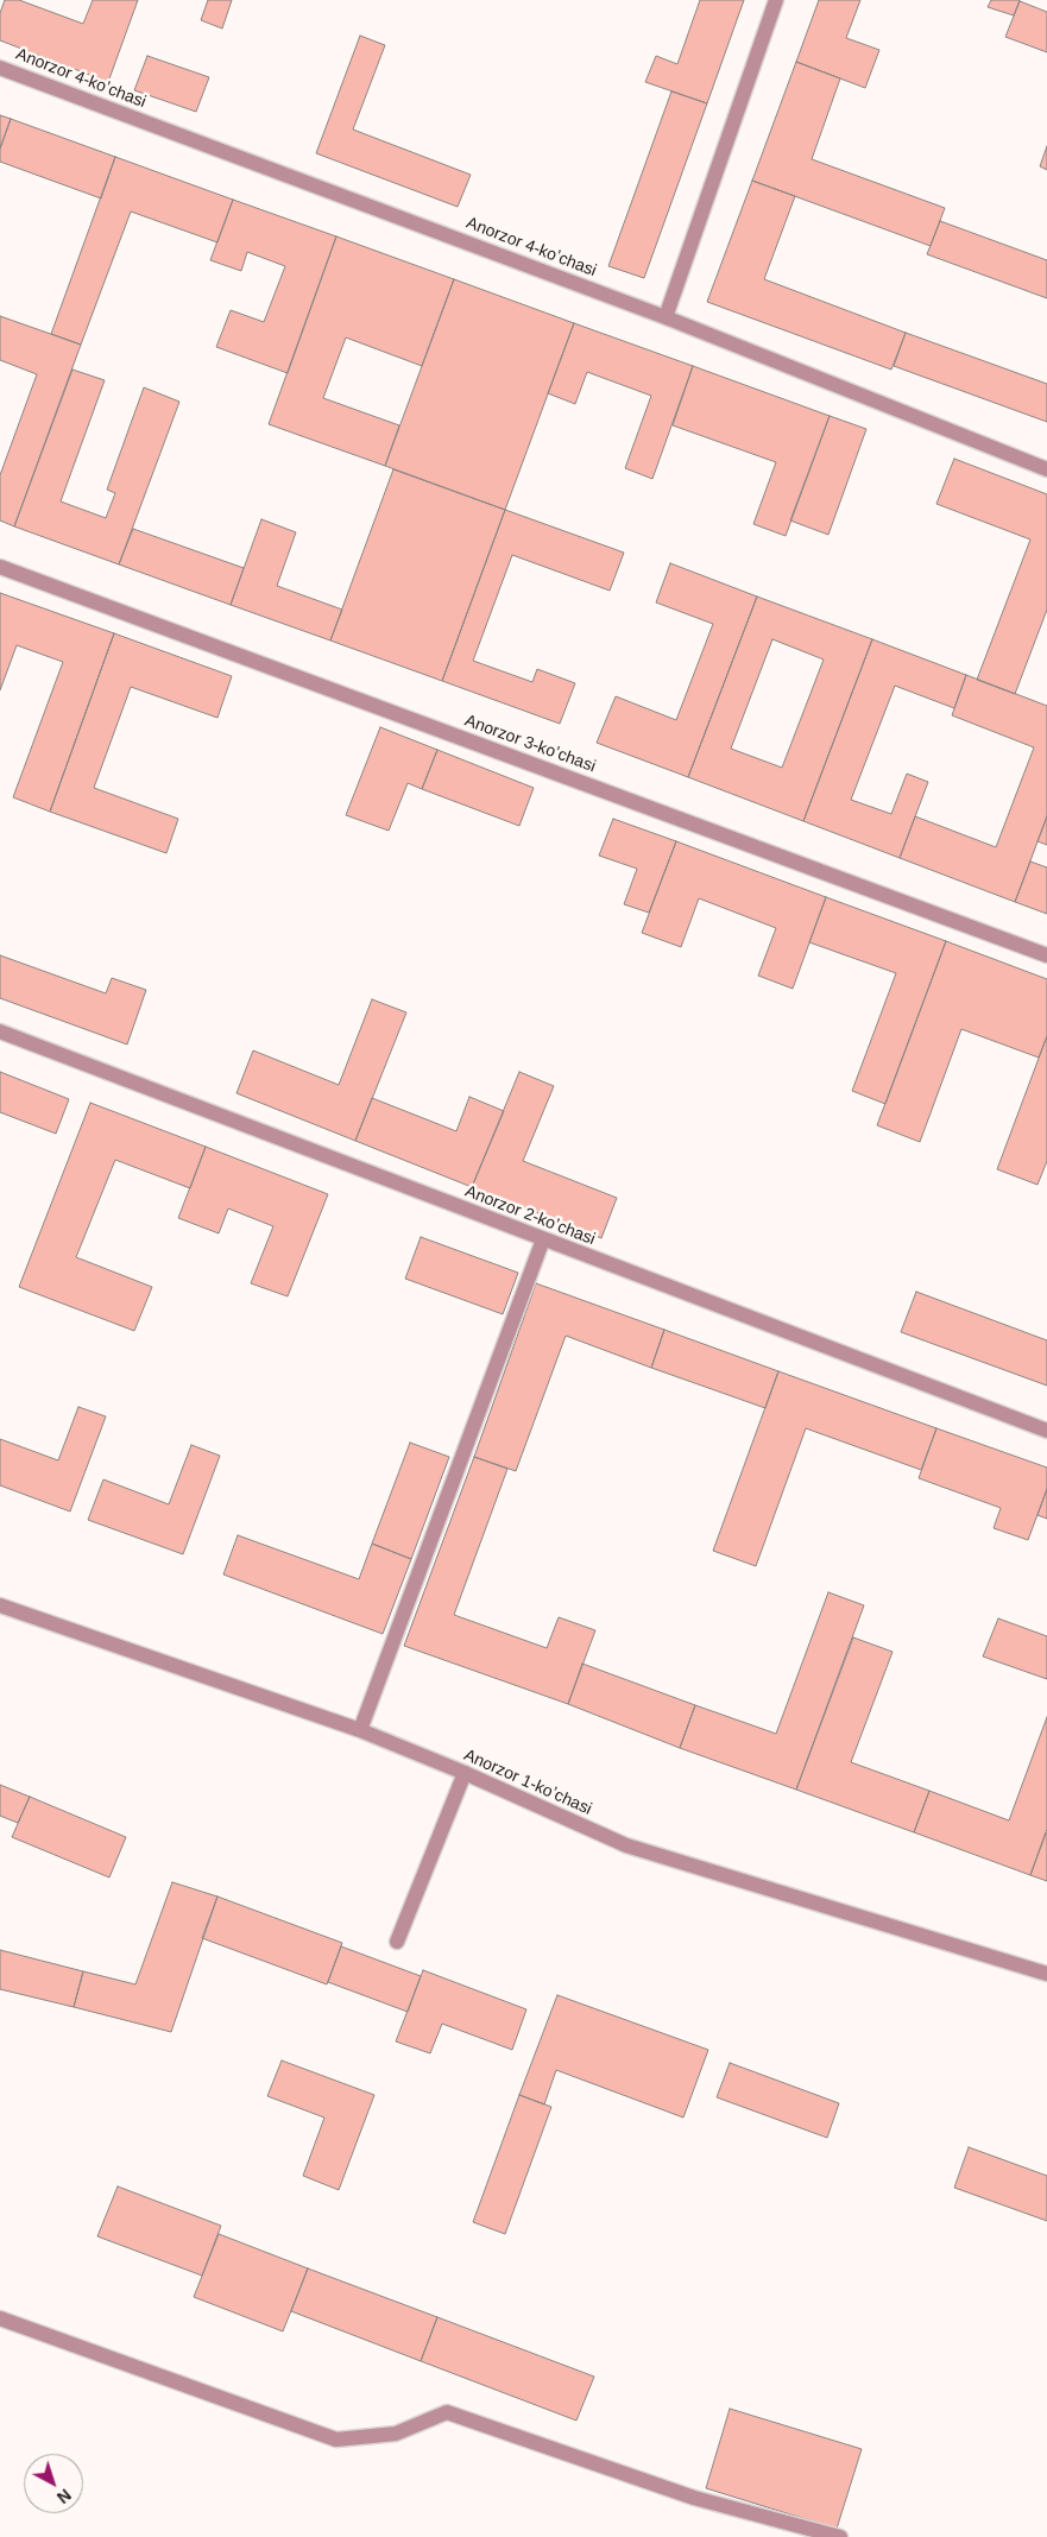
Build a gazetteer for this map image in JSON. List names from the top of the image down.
{
  "streets": {
    "street": [
      "Аnorzor 4-koʼchasi",
      "Аnorzor 3-koʼchasi",
      "Аnorzor 2-koʼchasi",
      "Аnorzor 1-koʼchasi"
    ]
  },
  "north": "bottom right"
}
